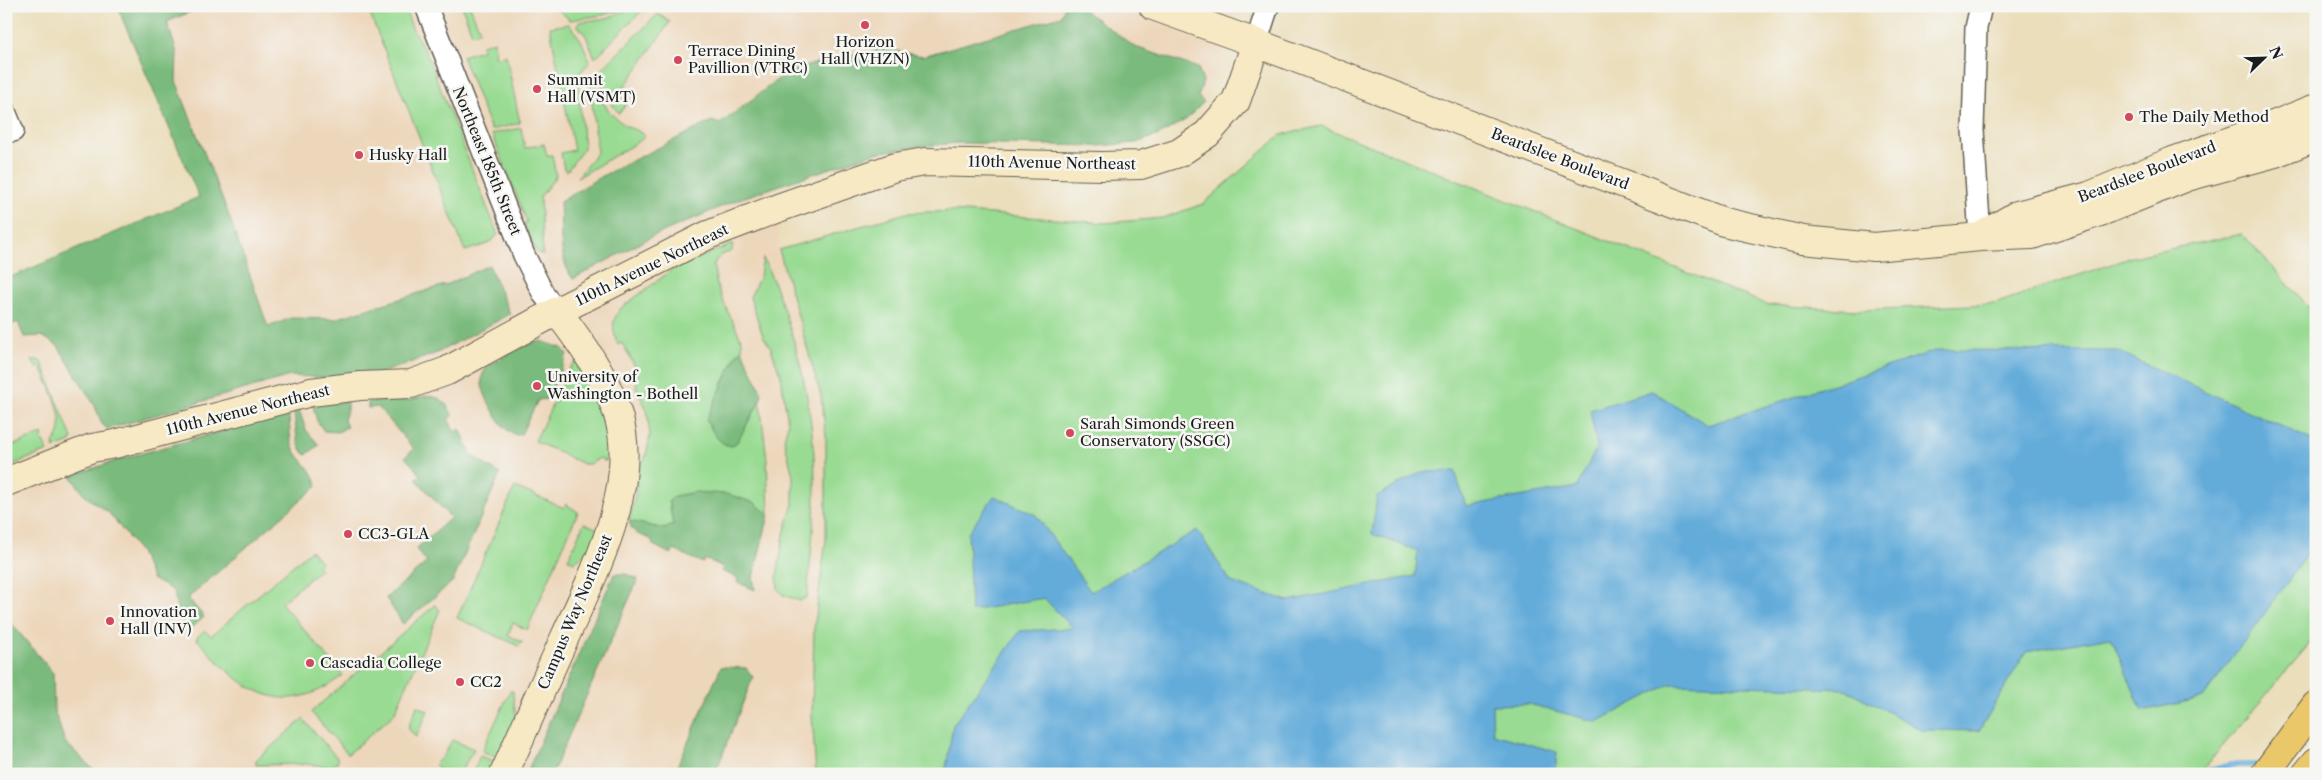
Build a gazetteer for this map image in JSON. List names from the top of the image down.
{
  "streets": {
    "street": [
      "Beardslee Boulevard",
      "Northeast 185th Street",
      "110th Avenue Northeast",
      "Campus Way Northeast"
    ]
  },
  "crossings": [
    ["Beardslee Boulevard", "110th Avenue Northeast"],
    ["Northeast 185th Street", "110th Avenue Northeast"],
    ["Northeast 185th Street", "Campus Way Northeast"],
    ["110th Avenue Northeast", "Campus Way Northeast"]
  ],
  "places": [
    "Horizon Hall (VHZN)",
    "Terrace Dining Pavillion (VTRC)",
    "Summit Hall (VSMT)",
    "The Daily Method",
    "Husky Hall",
    "University of Washington - Bothell",
    "Sarah Simonds Green Conservatory (SSGC)",
    "CC3-GLA",
    "Innovation Hall (INV)",
    "Cascadia College",
    "CC2"
  ],
  "north": "top right"
}
